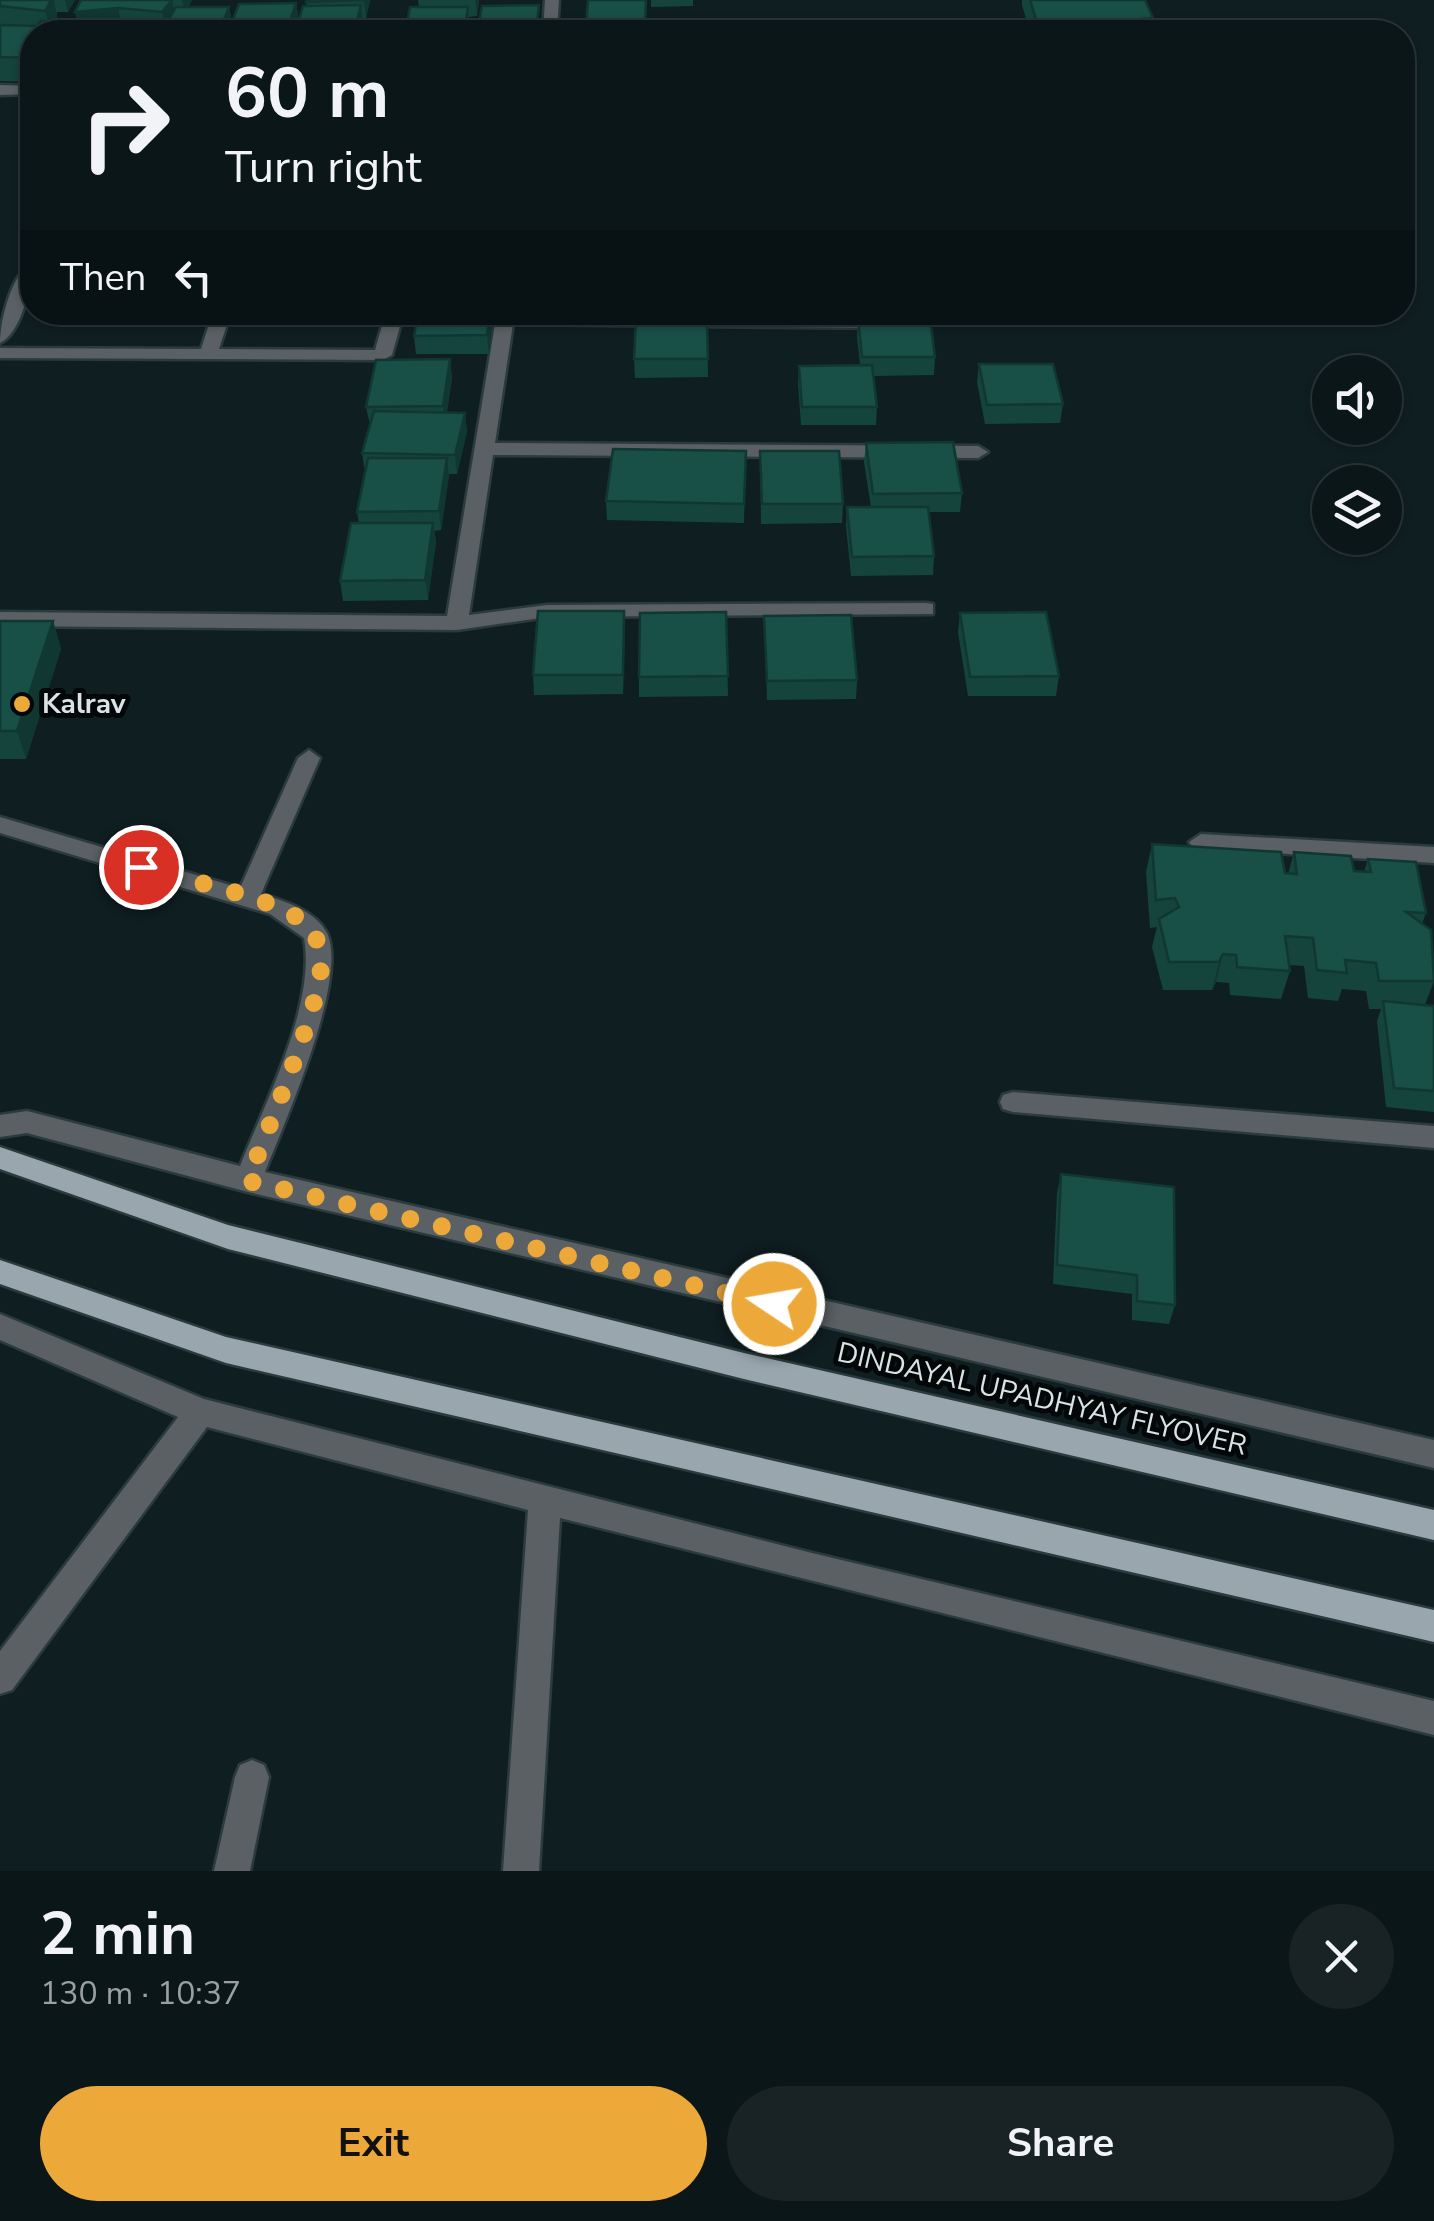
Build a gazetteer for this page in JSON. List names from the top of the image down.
{
  "streets": {
    "main road": ["DINDAYAL UPADHYAY FLYOVER"]
  },
  "places": ["Kalrav"],
  "page": {
    "turn": ["60 m", "Turn right"],
    "then": "Then",
    "heading": ["2 min", "130 m · 10:37"],
    "buttons": ["Exit", "Share"]
  }
}
